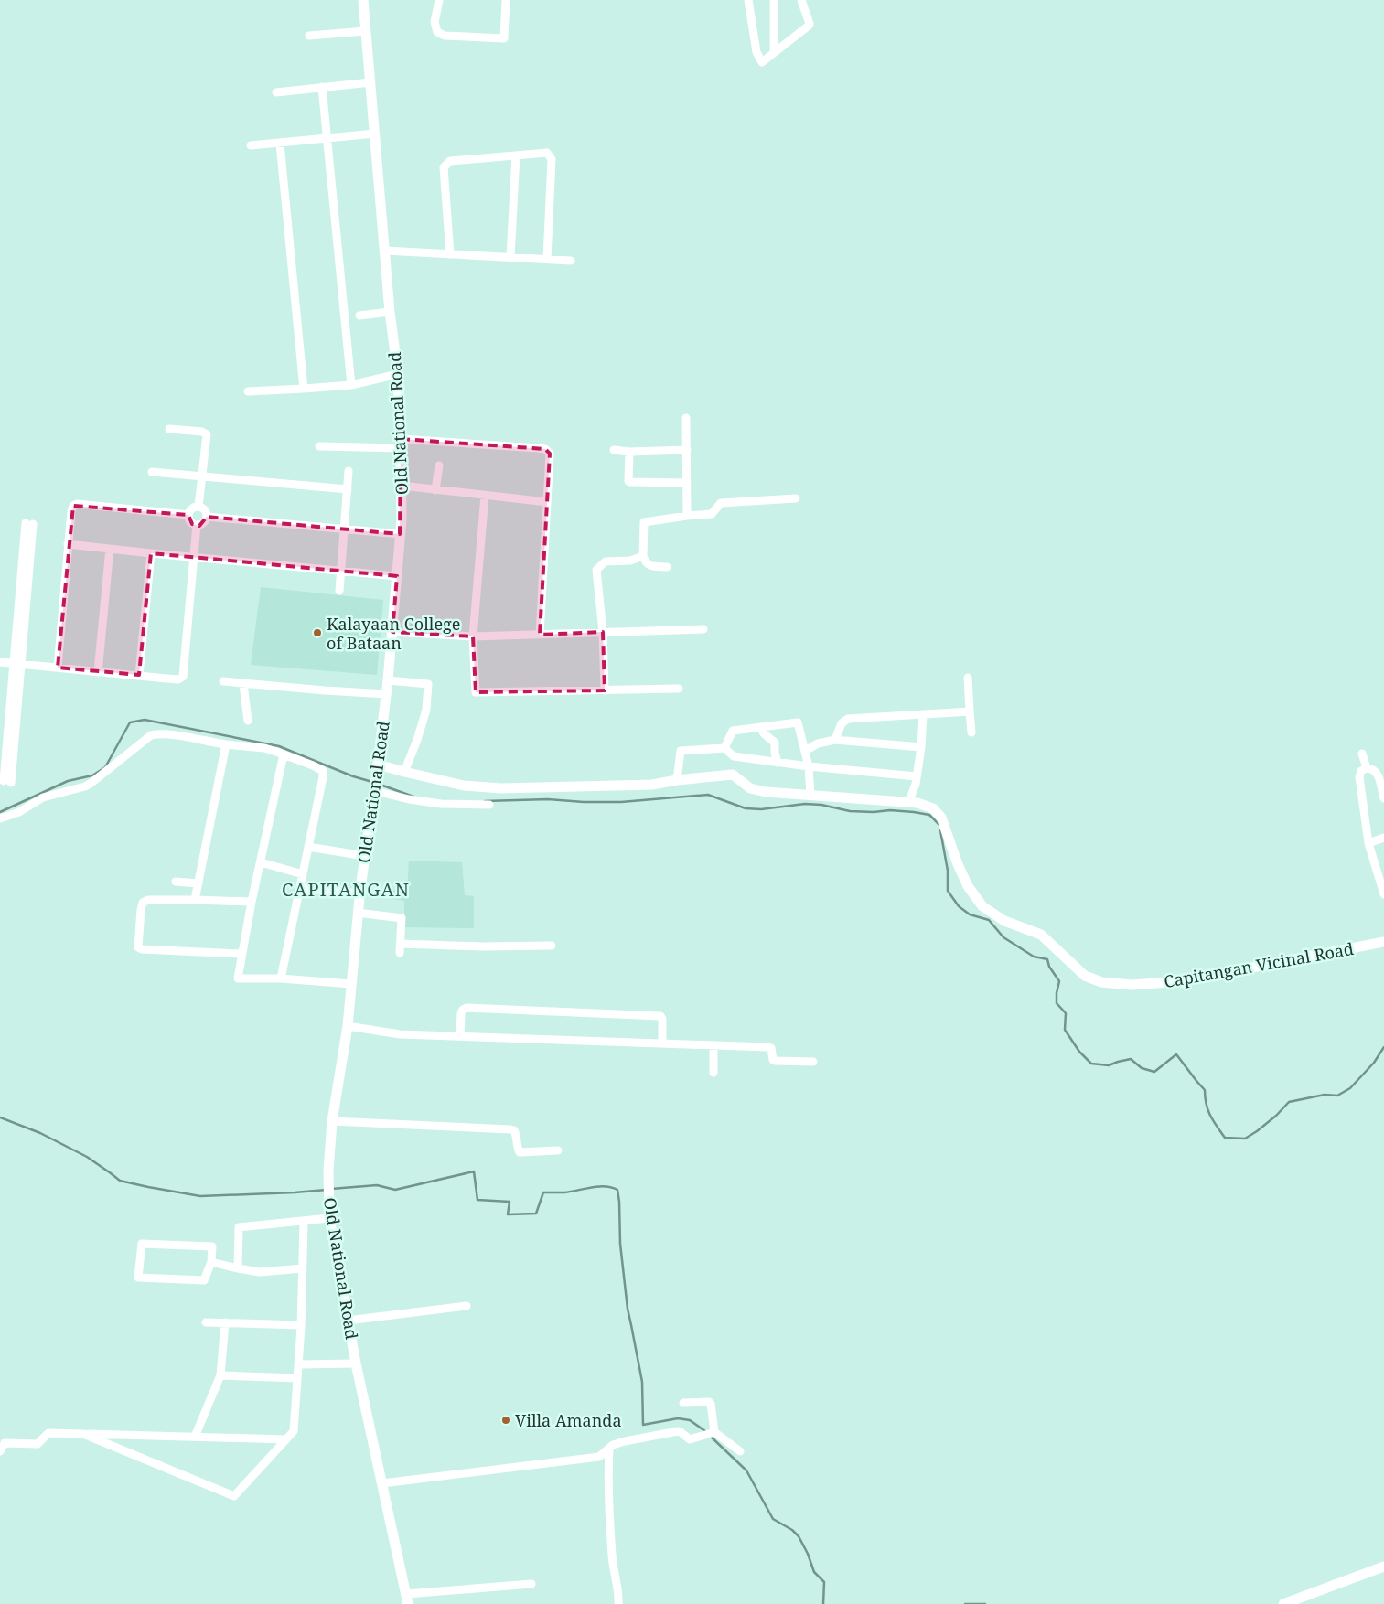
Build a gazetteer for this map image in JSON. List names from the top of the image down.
{
  "streets": {
    "main road": ["Old National Road", "Capitangan Vicinal Road"]
  },
  "crossings": [
    ["Old National Road", "Capitangan Vicinal Road"]
  ],
  "districts": ["CAPITANGAN"],
  "places": ["Kalayaan College of Bataan", "Villa Amanda"]
}
